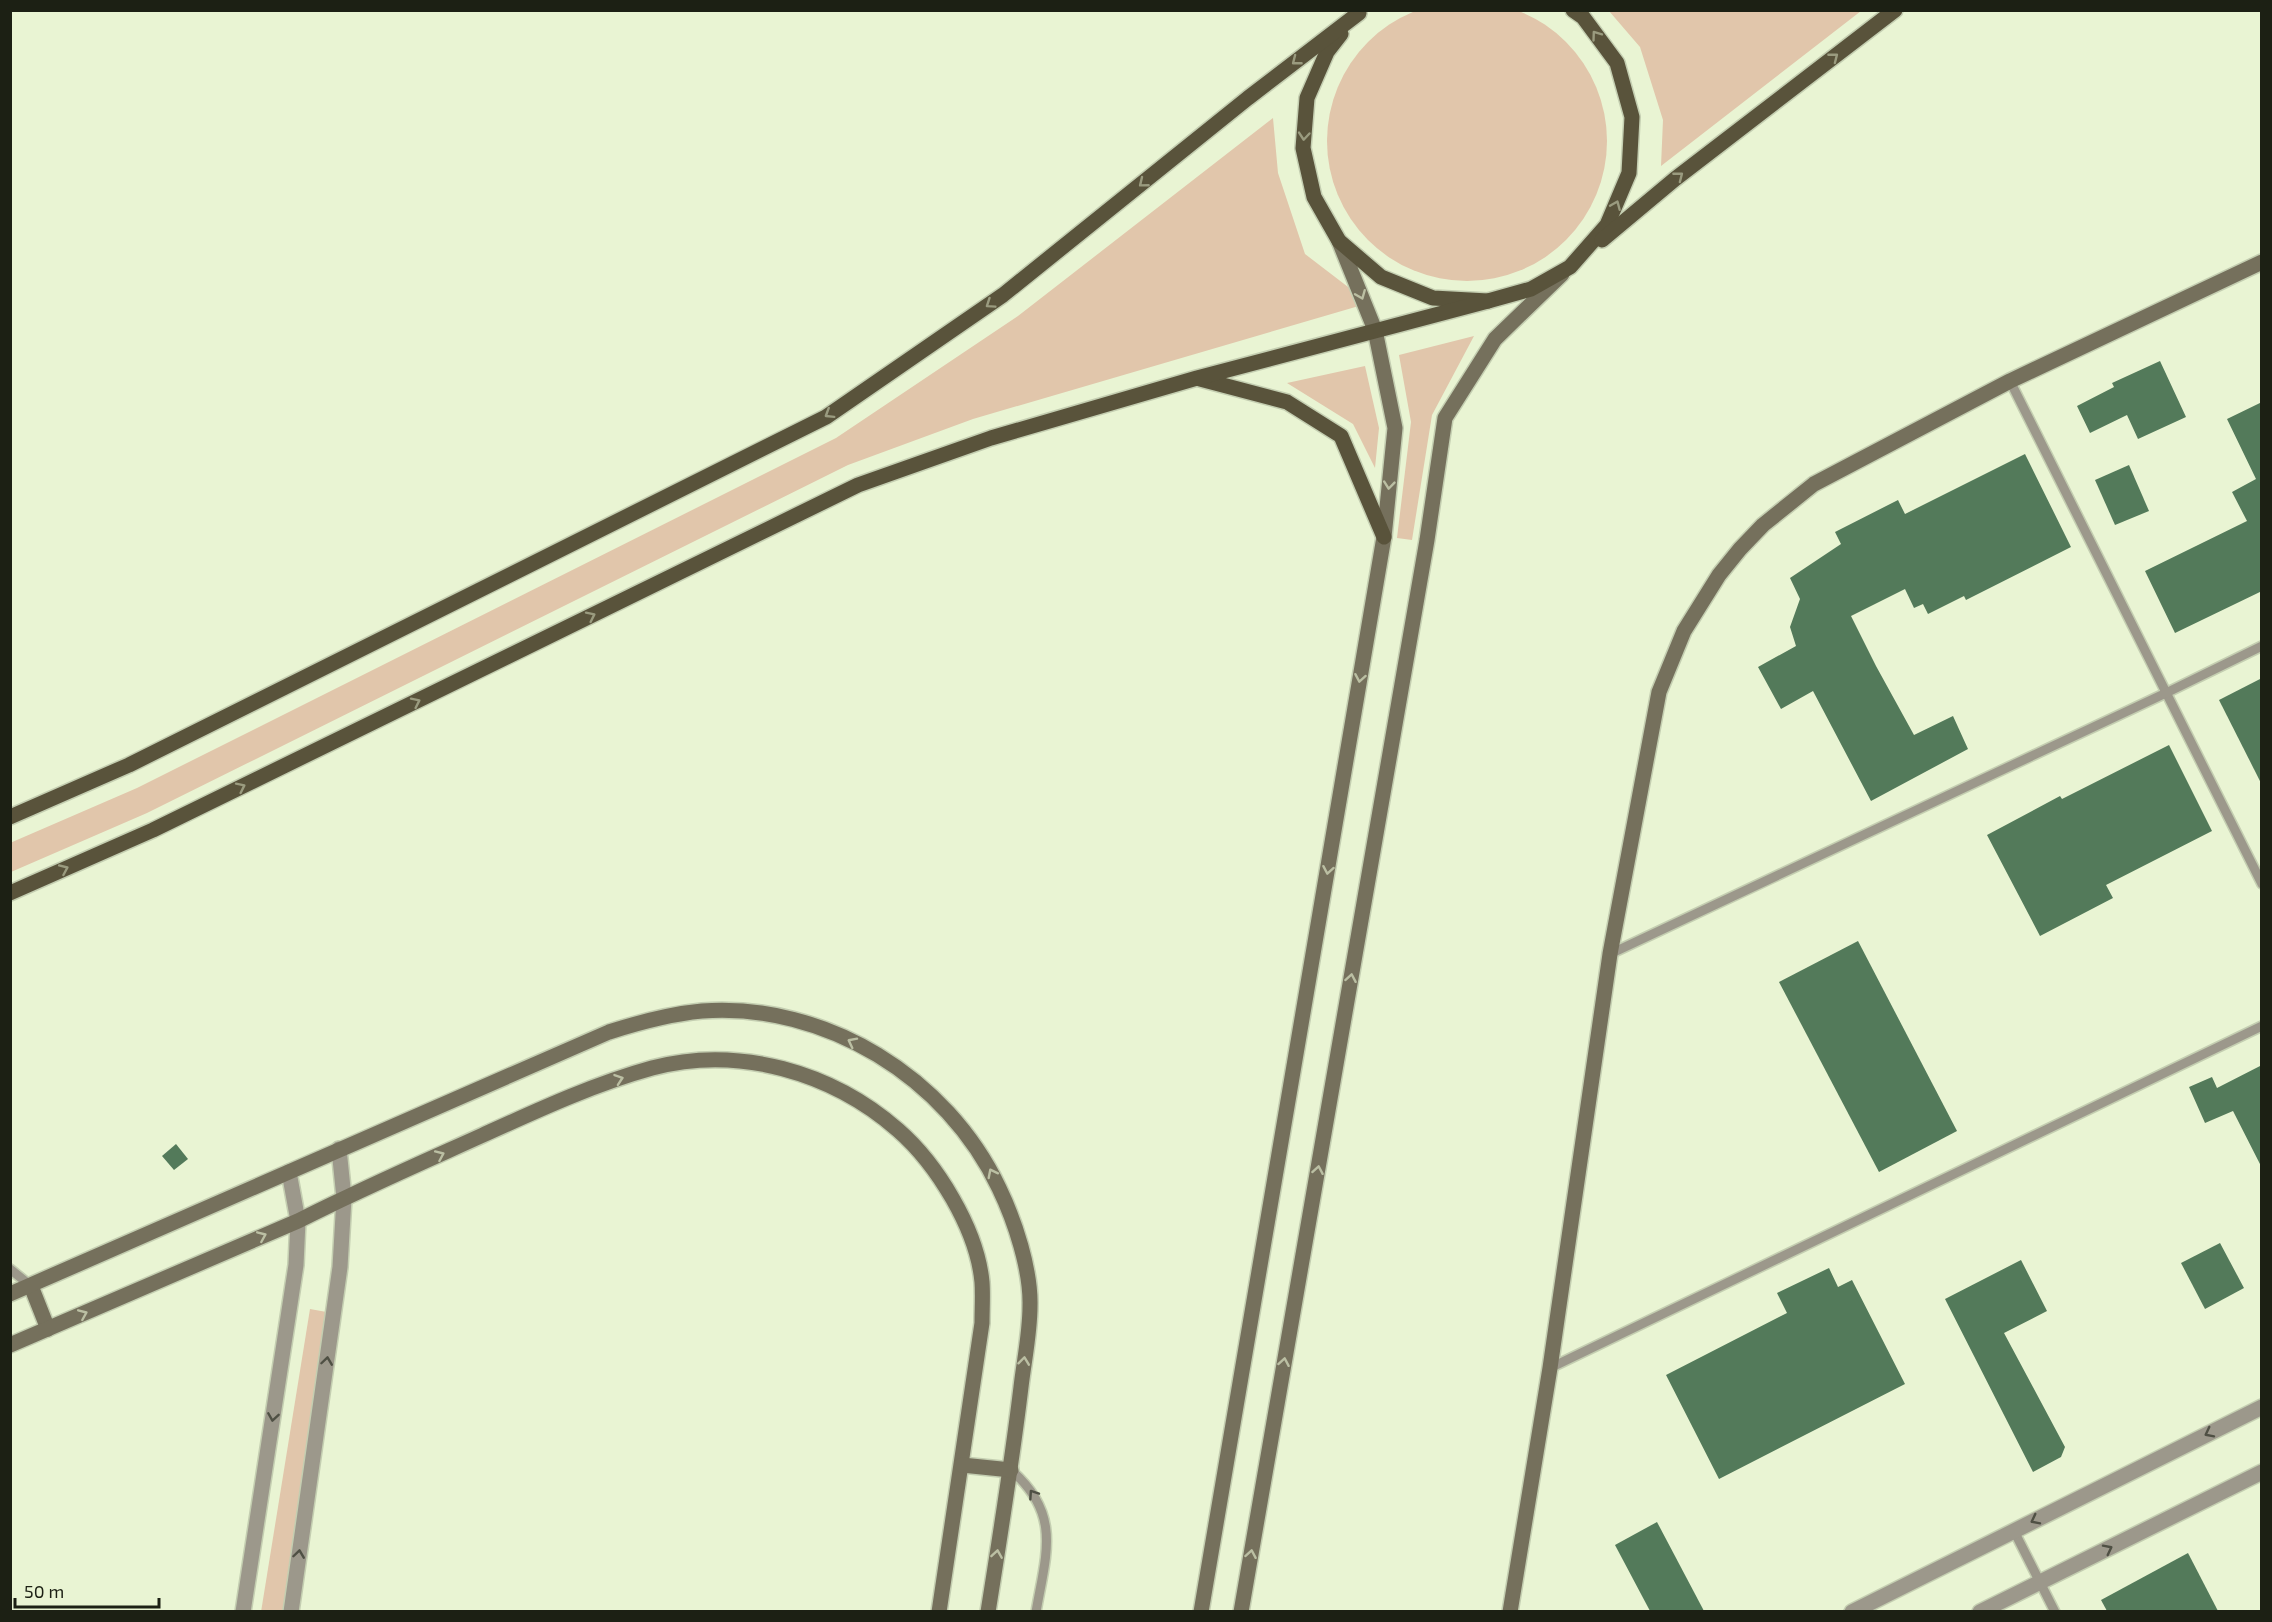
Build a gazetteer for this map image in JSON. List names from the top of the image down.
{
  "scale_bar": "50 m"
}
